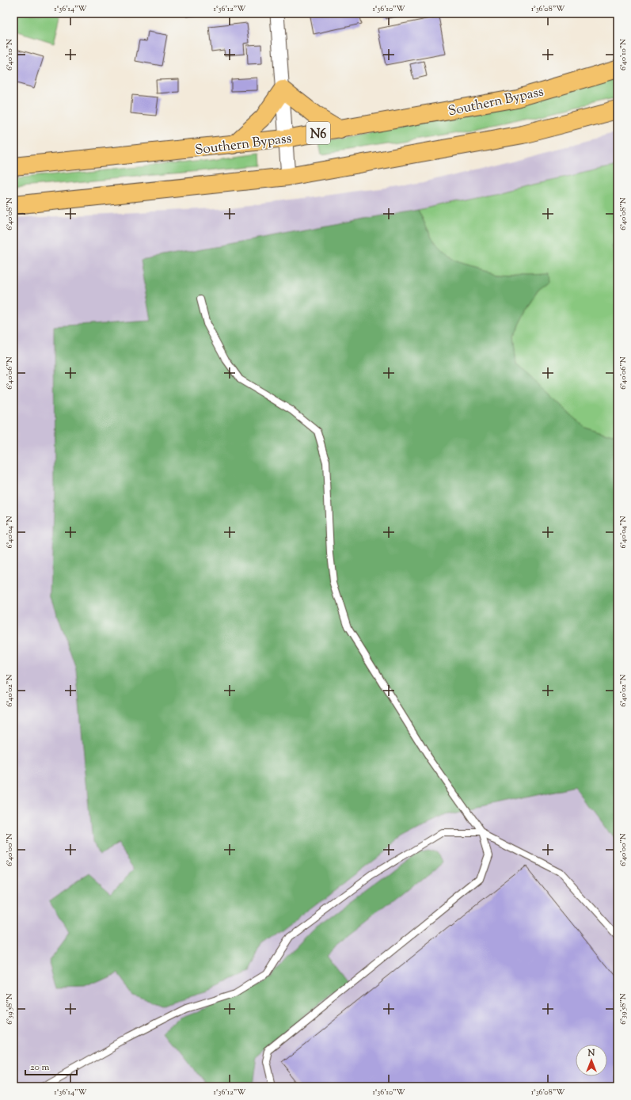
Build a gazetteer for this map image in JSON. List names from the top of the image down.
{
  "streets": {
    "highway": ["Southern Bypass", "N6"]
  },
  "scale_bar": "20 m",
  "north": "top",
  "coordinates": [
    "1°36'14\"W",
    "1°36'12\"W",
    "1°36'10\"W",
    "1°36'08\"W",
    "6°40'10\"N",
    "6°40'08\"N",
    "6°40'06\"N",
    "6°40'04\"N",
    "6°40'02\"N",
    "6°40'00\"N",
    "6°39'58\"N"
  ]
}
